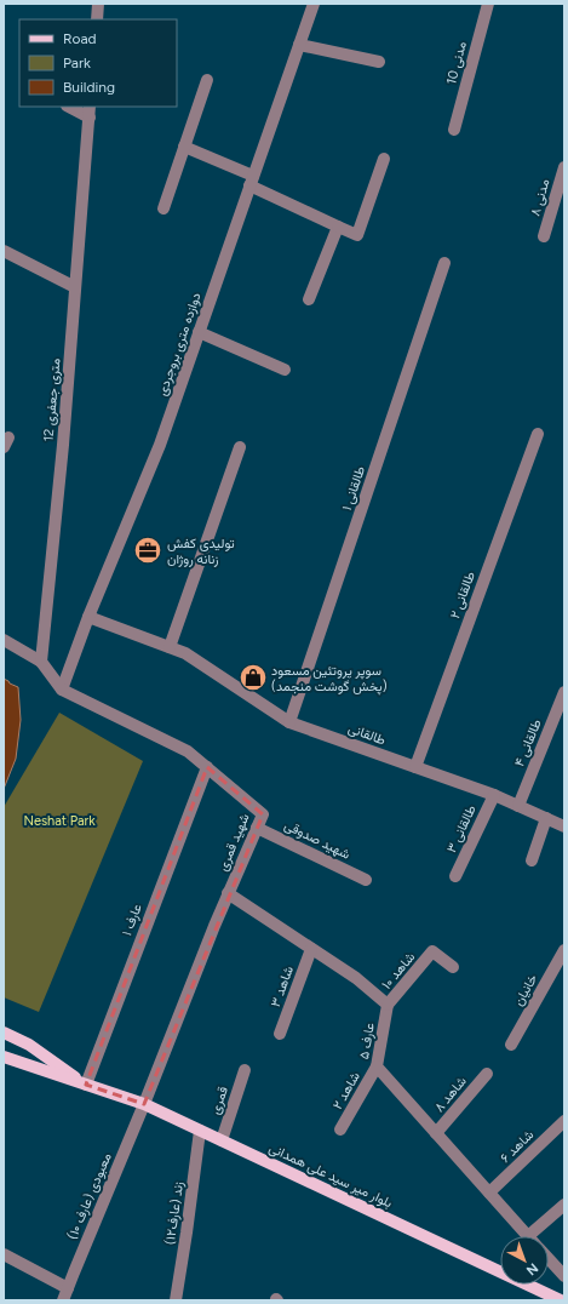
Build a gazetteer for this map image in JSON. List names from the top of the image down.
{
  "streets": {
    "main road": ["بلوار میر سید علی همدانی"],
    "street": [
      "مدنی 10",
      "مدنی ۸",
      "دوازده متری بروجردی",
      "12 متری جعفری",
      "طالقانی ۱",
      "طالقانی ۲",
      "طالقانی",
      "طالقانی ۴",
      "طالقانی ۳",
      "شهید صدوقی",
      "شهید قمری",
      "عارف ۱",
      "شاهد ۱۰",
      "شاهد ۳",
      "خانیان",
      "عارف ۵",
      "شاهد ۲",
      "شاهد ۸",
      "قمری",
      "شاهد ۶",
      "معبودی (عارف ۱۰)",
      "زند (عارف۱۲)"
    ]
  },
  "crossings": [
    ["دوازده متری بروجردی", "طالقانی"],
    ["دوازده متری بروجردی", "شهید قمری"],
    ["طالقانی ۱", "طالقانی"],
    ["طالقانی ۲", "طالقانی"],
    ["طالقانی", "طالقانی ۴"],
    ["طالقانی", "طالقانی ۳"],
    ["شهید صدوقی", "شهید قمری"],
    ["شهید قمری", "عارف ۱"],
    ["شهید قمری", "بلوار میر سید علی همدانی"],
    ["شهید قمری", "معبودی (عارف ۱۰)"],
    ["عارف ۱", "بلوار میر سید علی همدانی"],
    ["شاهد ۱۰", "عارف ۵"],
    ["عارف ۵", "شاهد ۲"],
    ["عارف ۵", "شاهد ۸"],
    ["عارف ۵", "شاهد ۶"],
    ["قمری", "بلوار میر سید علی همدانی"],
    ["بلوار میر سید علی همدانی", "معبودی (عارف ۱۰)"],
    ["بلوار میر سید علی همدانی", "زند (عارف۱۲)"]
  ],
  "parks": ["Neshat Park"],
  "places": {
    "office": ["تولیدی کفش زنانه روژان"],
    "shop": ["سوپر پروتئین مسعود (پخش گوشت منجمد)"]
  },
  "legend": ["Road", "Park", "Building"],
  "north": "bottom right"
}
